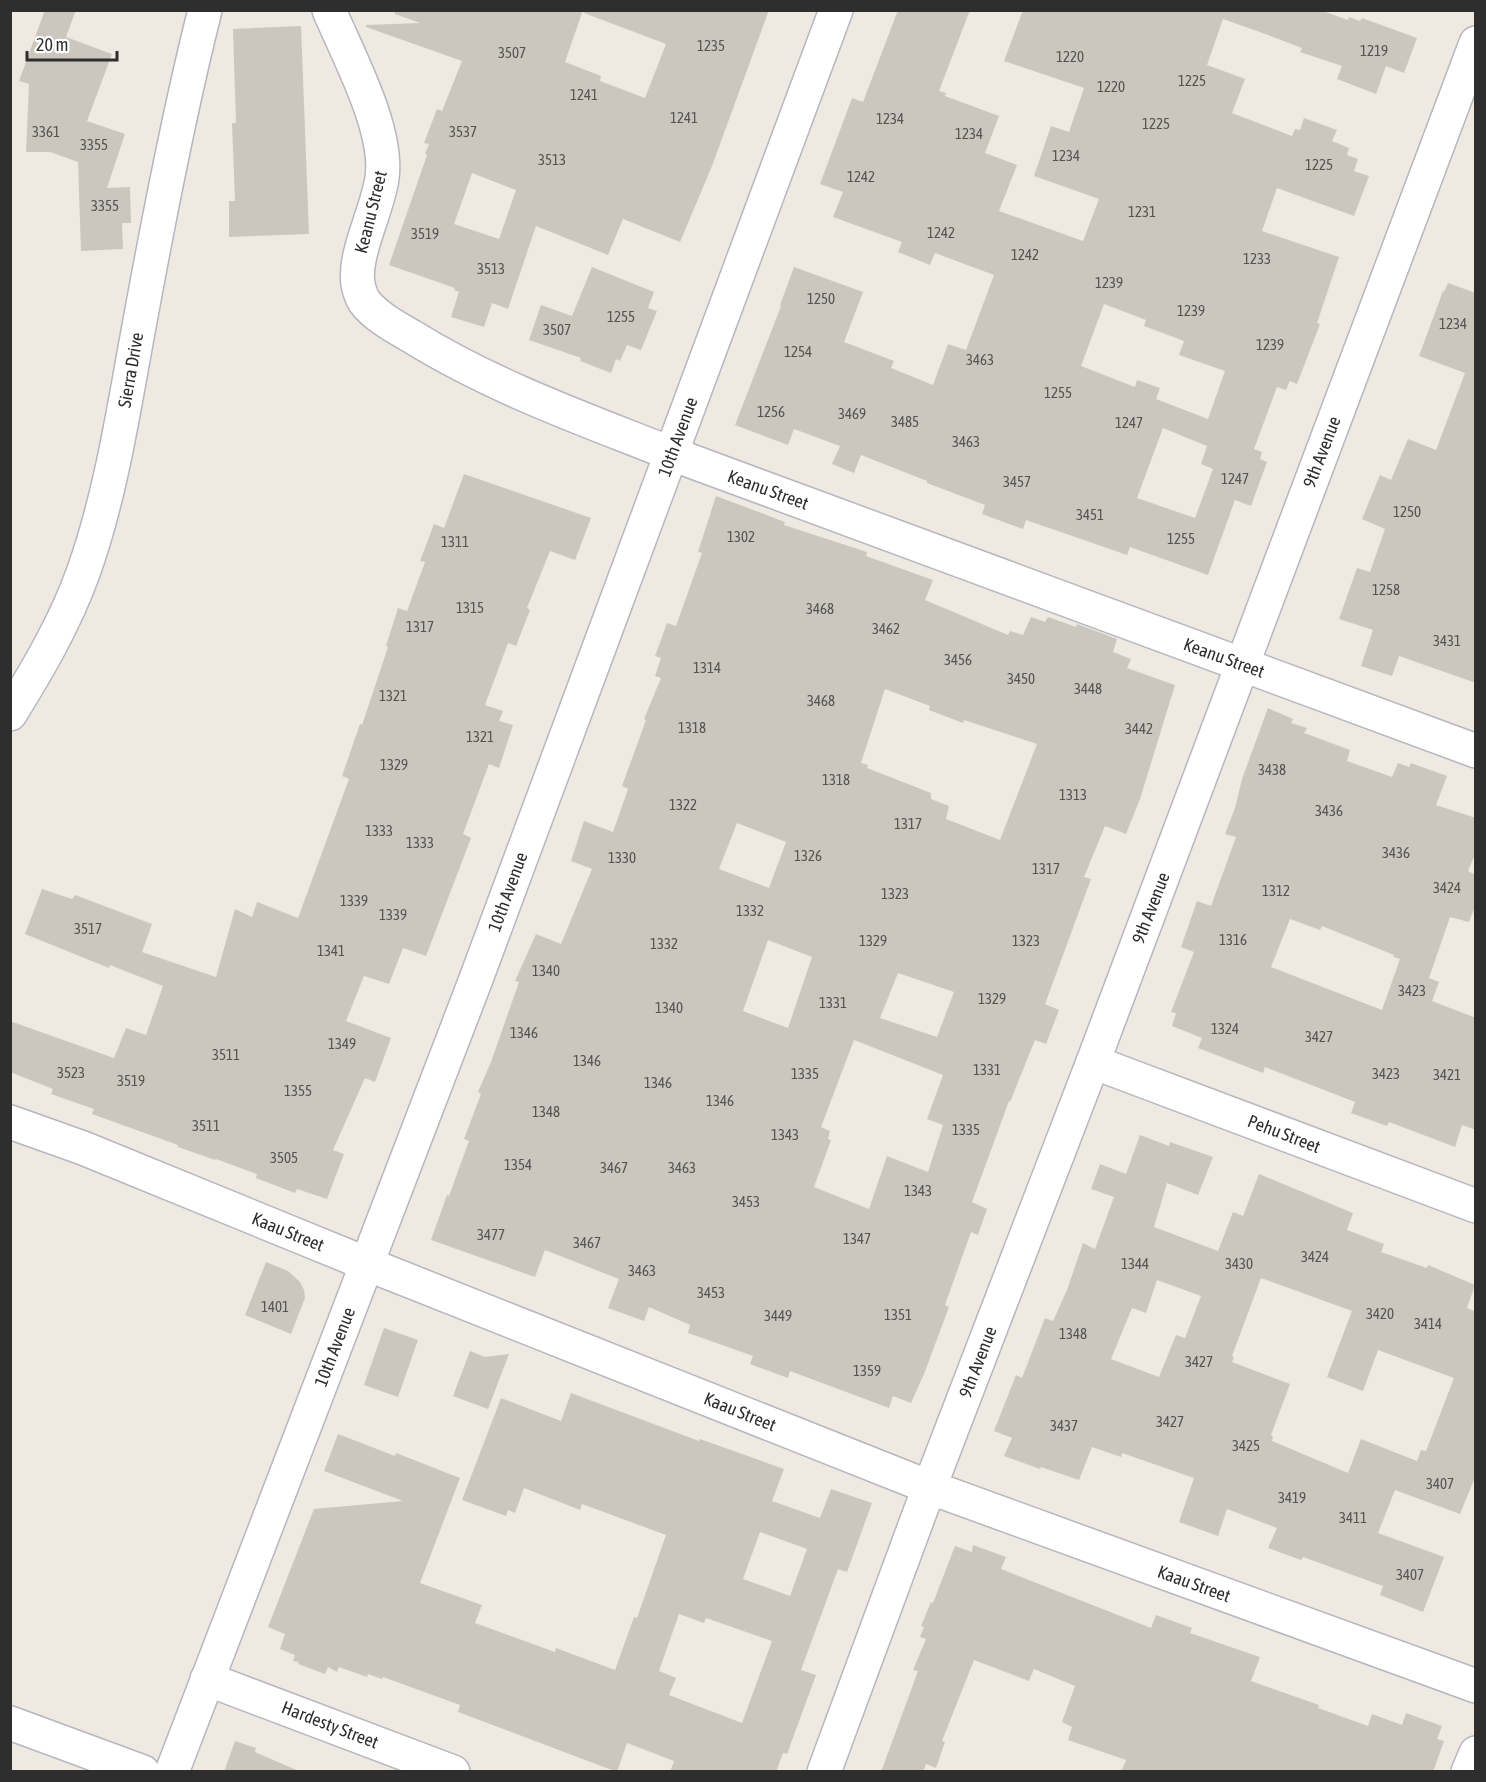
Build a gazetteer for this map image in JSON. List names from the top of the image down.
{
  "streets": {
    "street": [
      "Keanu Street",
      "Sierra Drive",
      "10th Avenue",
      "9th Avenue",
      "Pehu Street",
      "Kaau Street",
      "Hardesty Street"
    ]
  },
  "crossings": [
    ["Keanu Street", "10th Avenue"],
    ["Keanu Street", "9th Avenue"],
    ["10th Avenue", "Kaau Street"],
    ["10th Avenue", "Hardesty Street"],
    ["9th Avenue", "Pehu Street"],
    ["9th Avenue", "Kaau Street"]
  ],
  "house_numbers": [
    "1235",
    "1219",
    "3507",
    "1220",
    "1225",
    "1220",
    "1241",
    "1241",
    "1234",
    "1225",
    "3361",
    "3537",
    "1234",
    "3355",
    "1234",
    "3513",
    "1225",
    "1242",
    "3355",
    "1231",
    "1242",
    "3519",
    "1242",
    "1233",
    "3513",
    "1239",
    "1250",
    "1239",
    "1255",
    "1234",
    "3507",
    "1239",
    "1254",
    "3463",
    "1255",
    "1256",
    "3469",
    "3485",
    "1247",
    "3463",
    "1247",
    "3457",
    "1250",
    "3451",
    "1302",
    "1255",
    "1311",
    "1258",
    "1315",
    "3468",
    "1317",
    "3462",
    "3431",
    "3456",
    "1314",
    "3450",
    "3448",
    "1321",
    "3468",
    "1318",
    "3442",
    "1321",
    "1329",
    "3438",
    "1318",
    "1313",
    "1322",
    "3436",
    "1317",
    "1333",
    "1333",
    "3436",
    "1326",
    "1330",
    "1317",
    "3424",
    "1312",
    "1323",
    "1339",
    "1332",
    "1339",
    "3517",
    "1316",
    "1329",
    "1323",
    "1332",
    "1341",
    "1340",
    "3423",
    "1329",
    "1331",
    "1340",
    "1324",
    "1346",
    "3427",
    "1349",
    "3511",
    "1346",
    "1331",
    "3523",
    "1335",
    "3423",
    "3421",
    "3519",
    "1346",
    "1355",
    "1346",
    "1348",
    "3511",
    "1335",
    "1343",
    "3505",
    "1354",
    "3467",
    "3463",
    "1343",
    "3453",
    "3477",
    "1347",
    "3467",
    "3424",
    "1344",
    "3430",
    "3463",
    "3453",
    "1401",
    "3420",
    "1351",
    "3449",
    "3414",
    "1348",
    "3427",
    "1359",
    "3427",
    "3437",
    "3425",
    "3407",
    "3419",
    "3411",
    "3407"
  ],
  "scale_bar": "20 m"
}
